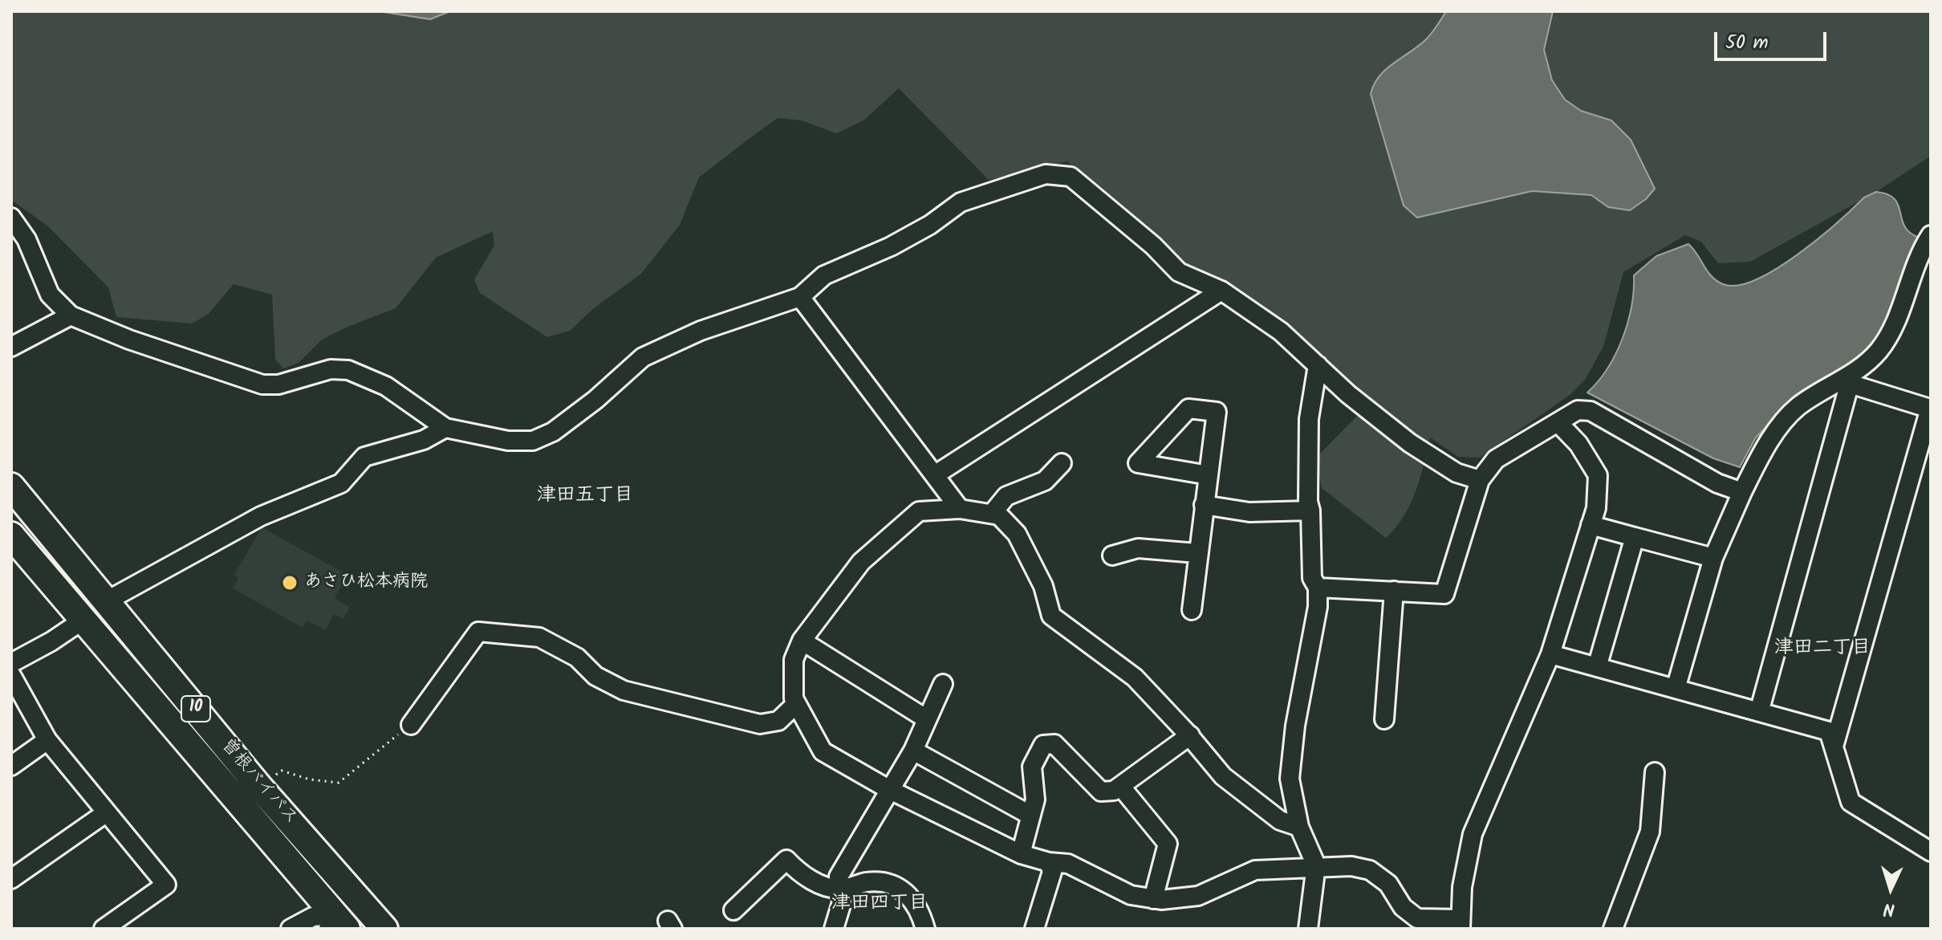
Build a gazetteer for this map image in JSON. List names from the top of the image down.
{
  "streets": {
    "highway": ["10", "曽根バイパス"]
  },
  "districts": ["津田五丁目", "津田二丁目", "津田四丁目"],
  "places": ["あさひ松本病院"],
  "scale_bar": "50 m",
  "north": "bottom"
}
